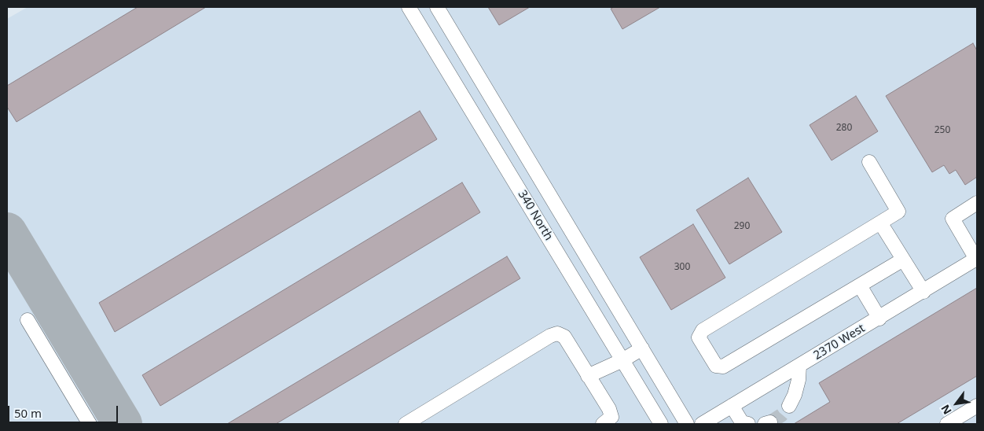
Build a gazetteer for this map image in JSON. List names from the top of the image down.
{
  "streets": {
    "street": ["340 North", "2370 West"]
  },
  "house_numbers": [
    "280",
    "250",
    "290",
    "300"
  ],
  "scale_bar": "50 m",
  "north": "bottom left"
}
